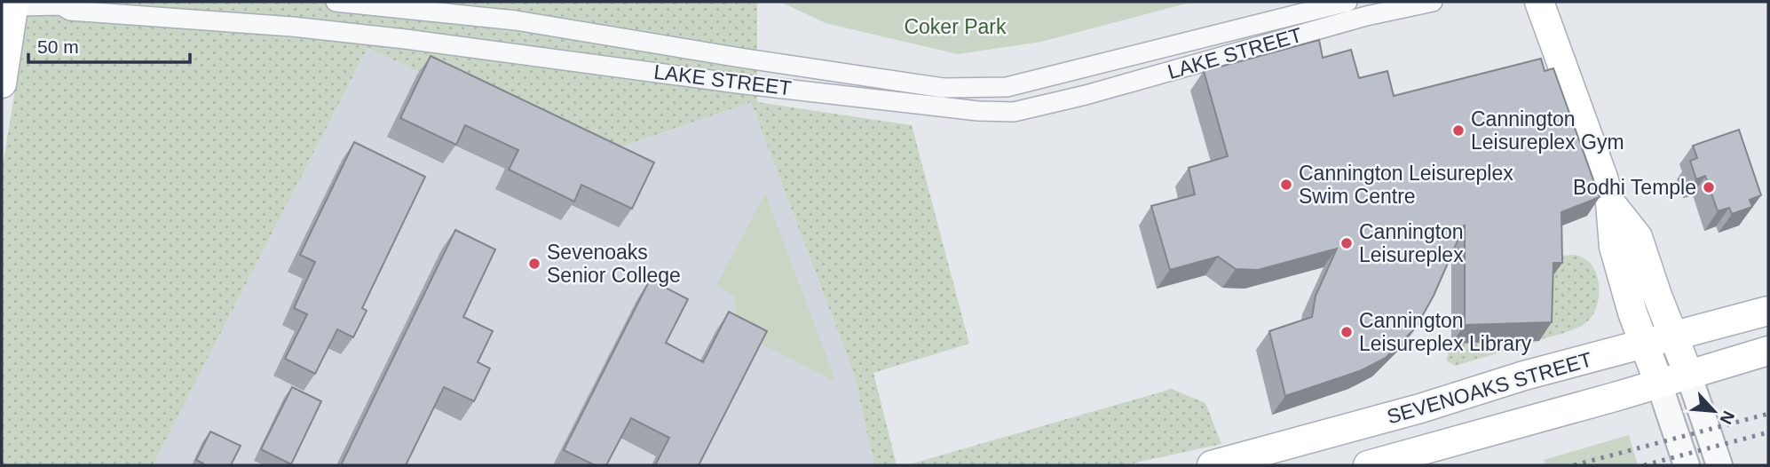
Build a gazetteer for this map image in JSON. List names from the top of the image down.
{
  "streets": {
    "main road": ["SEVENOAKS STREET"],
    "street": ["LAKE STREET"]
  },
  "parks": ["Coker Park"],
  "places": [
    "Cannington Leisureplex Gym",
    "Cannington Leisureplex Swim Centre",
    "Bodhi Temple",
    "Cannington Leisureplex",
    "Sevenoaks Senior College",
    "Cannington Leisureplex Library"
  ],
  "scale_bar": "50 m",
  "north": "bottom right"
}
